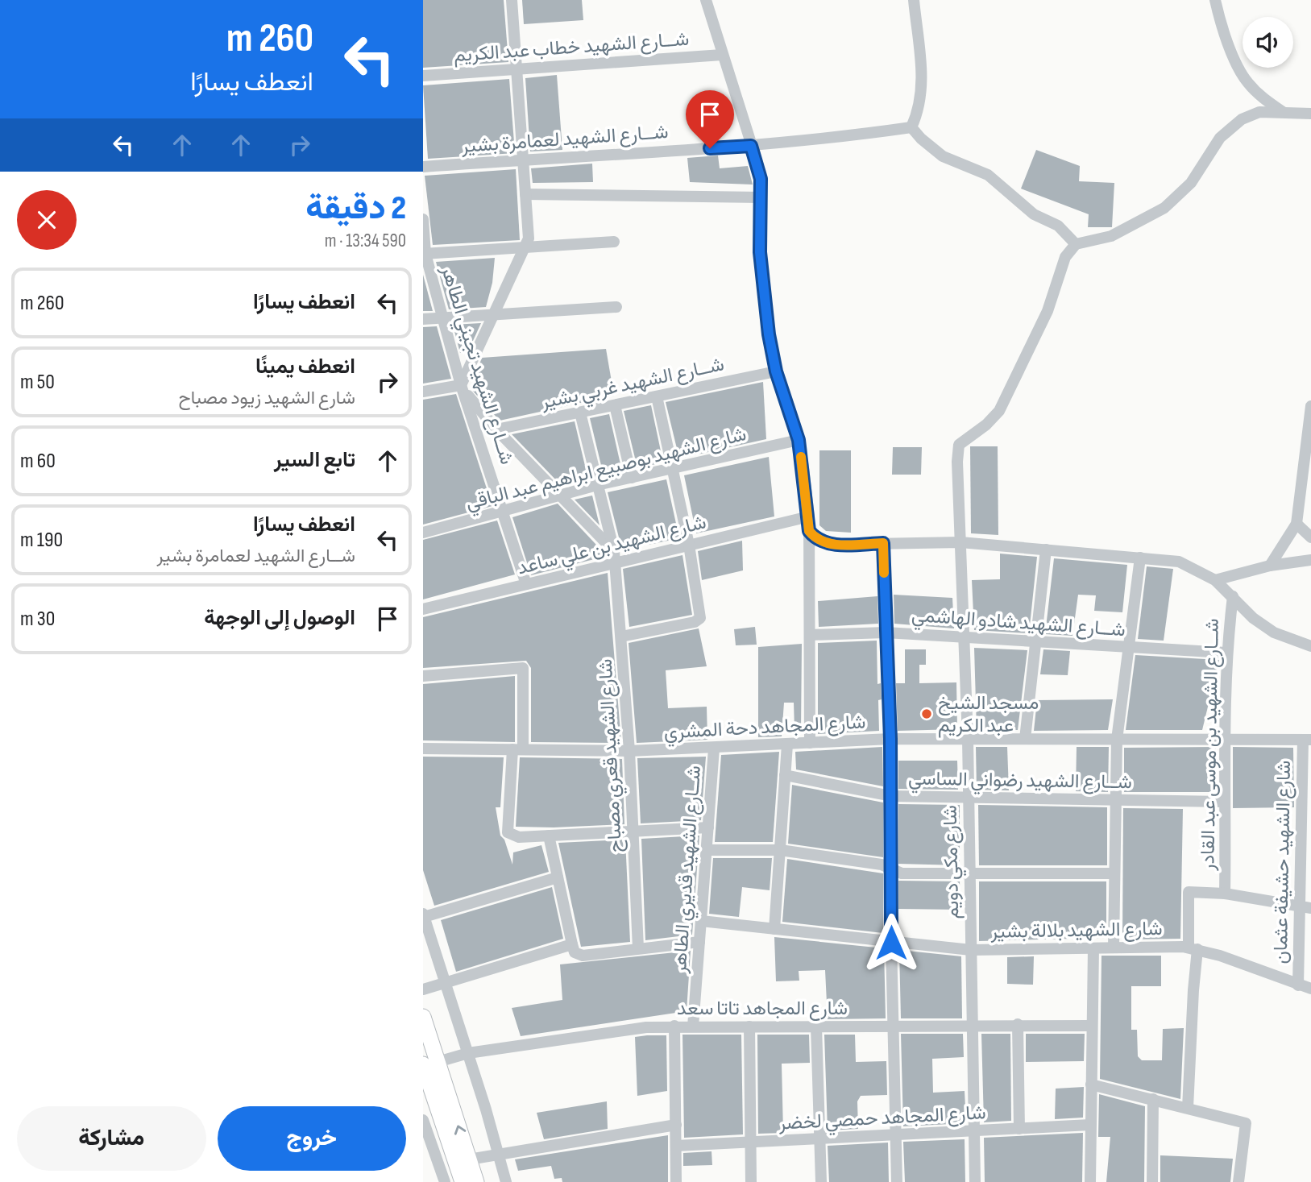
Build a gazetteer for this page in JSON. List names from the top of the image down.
{
  "streets": {
    "street": [
      "شــارع الشهيد خطاب عبد الكريم",
      "شــارع الشهيد لعمامرة بشير",
      "شــارع الشهيد تجيني الطاهر",
      "شــارع الشهيد غربي بشير",
      "شارع الشهيد بوصبيع ابراهيم عبد الباقي",
      "شارع الشهيد بن علي ساعد",
      "شــارع الشهيد شادو الهاشمي",
      "شارع المجاهد دحة المشري",
      "شــارع الشهيد بن موسى عبد القادر",
      "شارع الشهيد قعري مصباح",
      "شــارع الشهيد رضواني الساسي",
      "شارع مكي دويم",
      "شارع الشهيد حشيفة عثمان",
      "شــارع الشهيد قديري الطاهر",
      "شارع الشهيد بلالة بشير",
      "شارع المجاهد تاتا سعد",
      "شارع المجاهد حمصي لخضر"
    ]
  },
  "crossings": [
    ["شــارع الشهيد تجيني الطاهر", "شارع الشهيد بوصبيع ابراهيم عبد الباقي"],
    ["شــارع الشهيد تجيني الطاهر", "شارع الشهيد بن علي ساعد"],
    ["شــارع الشهيد غربي بشير", "شارع الشهيد قعري مصباح"],
    ["شارع الشهيد بوصبيع ابراهيم عبد الباقي", "شارع الشهيد قعري مصباح"],
    ["شارع الشهيد بن علي ساعد", "شارع الشهيد قعري مصباح"],
    ["شــارع الشهيد شادو الهاشمي", "شــارع الشهيد بن موسى عبد القادر"],
    ["شــارع الشهيد شادو الهاشمي", "شارع مكي دويم"],
    ["شارع المجاهد دحة المشري", "شــارع الشهيد بن موسى عبد القادر"],
    ["شارع المجاهد دحة المشري", "شارع الشهيد قعري مصباح"],
    ["شارع المجاهد دحة المشري", "شارع مكي دويم"],
    ["شارع المجاهد دحة المشري", "شارع الشهيد حشيفة عثمان"],
    ["شارع المجاهد دحة المشري", "شــارع الشهيد قديري الطاهر"],
    ["شــارع الشهيد بن موسى عبد القادر", "شــارع الشهيد رضواني الساسي"],
    ["شــارع الشهيد رضواني الساسي", "شارع مكي دويم"],
    ["شارع مكي دويم", "شارع الشهيد بلالة بشير"],
    ["شارع مكي دويم", "شارع المجاهد تاتا سعد"],
    ["شارع مكي دويم", "شارع المجاهد حمصي لخضر"],
    ["شارع الشهيد حشيفة عثمان", "شارع الشهيد بلالة بشير"],
    ["شــارع الشهيد قديري الطاهر", "شارع الشهيد بلالة بشير"],
    ["شــارع الشهيد قديري الطاهر", "شارع المجاهد تاتا سعد"]
  ],
  "places": ["مسجد الشيخ عبد الكريم"],
  "page": {
    "turn": ["260 m", "انعطف يسارًا"],
    "heading": ["2 دقيقة", "590 m · 13:34"],
    "list": [
      {
        "name": "انعطف يسارًا",
        "value": "260 m"
      },
      {
        "name": "انعطف يمينًا",
        "note": "شارع الشهيد زيود مصباح",
        "value": "50 m"
      },
      {
        "name": "تابع السير",
        "value": "60 m"
      },
      {
        "name": "انعطف يسارًا",
        "note": "شــارع الشهيد لعمامرة بشير",
        "value": "190 m"
      },
      {
        "name": "الوصول إلى الوجهة",
        "value": "30 m"
      }
    ],
    "buttons": ["خروج", "مشاركة"]
  }
}
